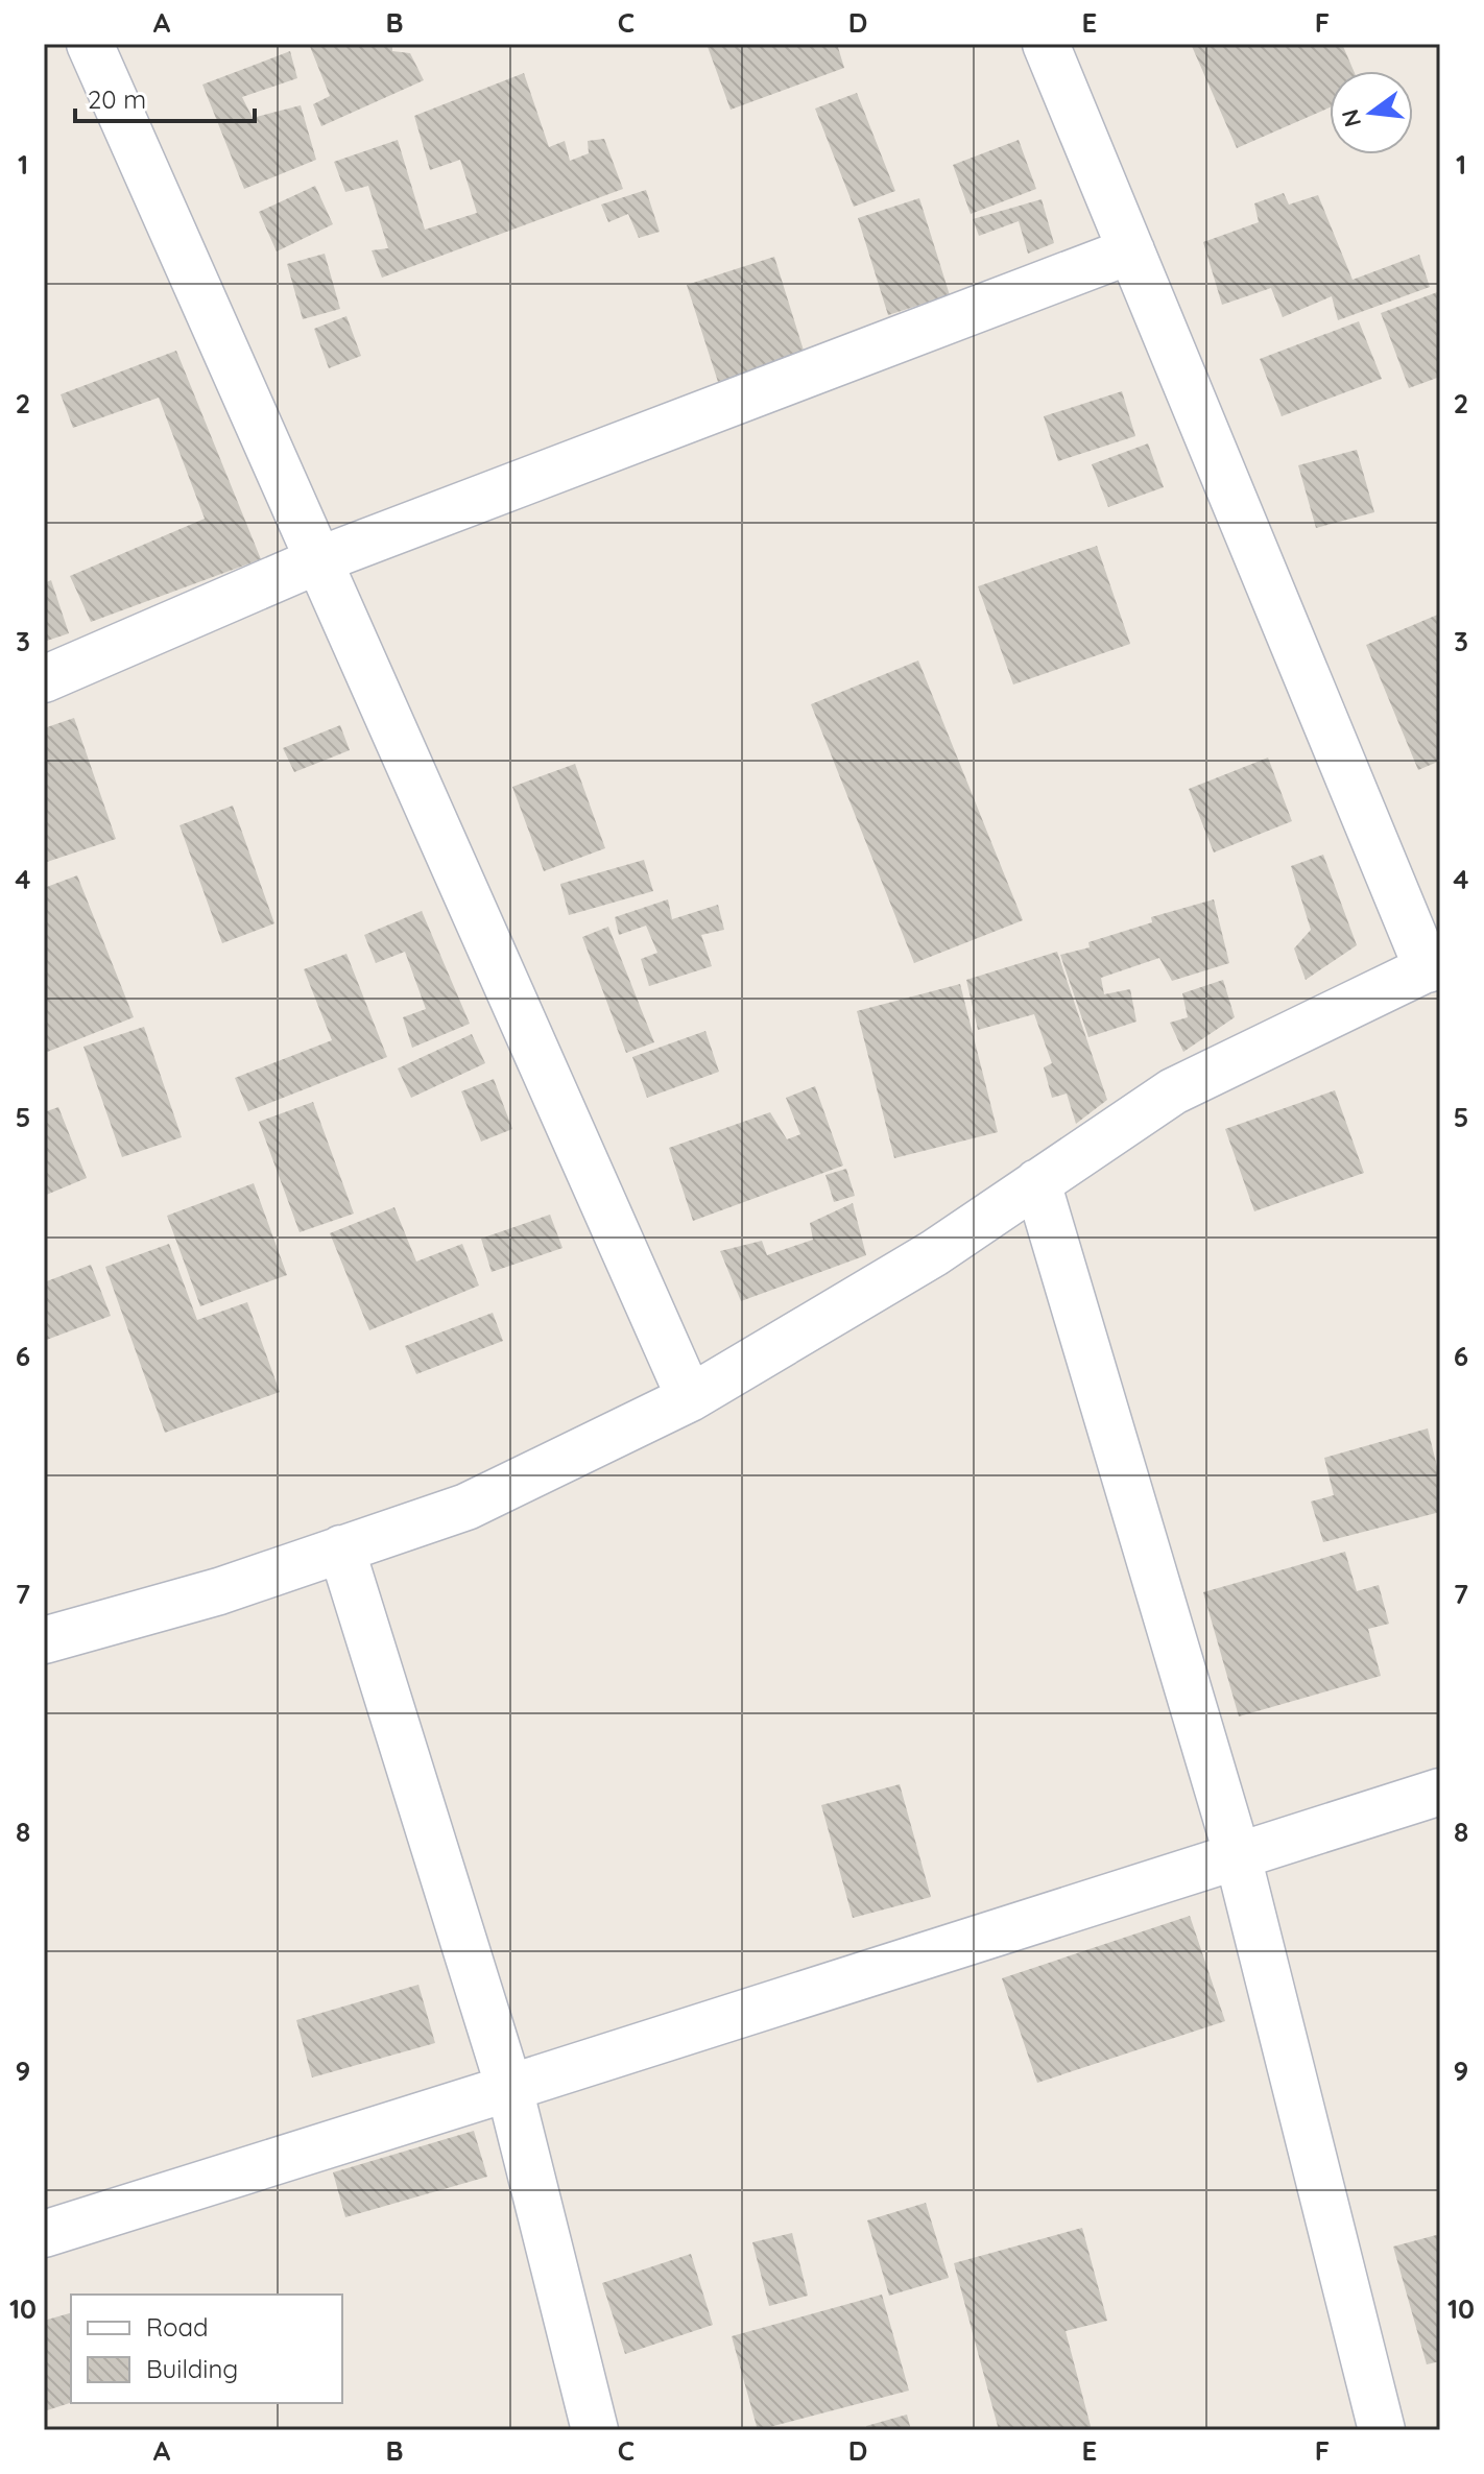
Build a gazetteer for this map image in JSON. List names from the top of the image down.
{
  "legend": ["Road", "Building"],
  "scale_bar": "20 m",
  "north": "left",
  "grid": {
    "columns": [
      "A",
      "B",
      "C",
      "D",
      "E",
      "F"
    ],
    "rows": [
      "1",
      "2",
      "3",
      "4",
      "5",
      "6",
      "7",
      "8",
      "9",
      "10"
    ]
  }
}
